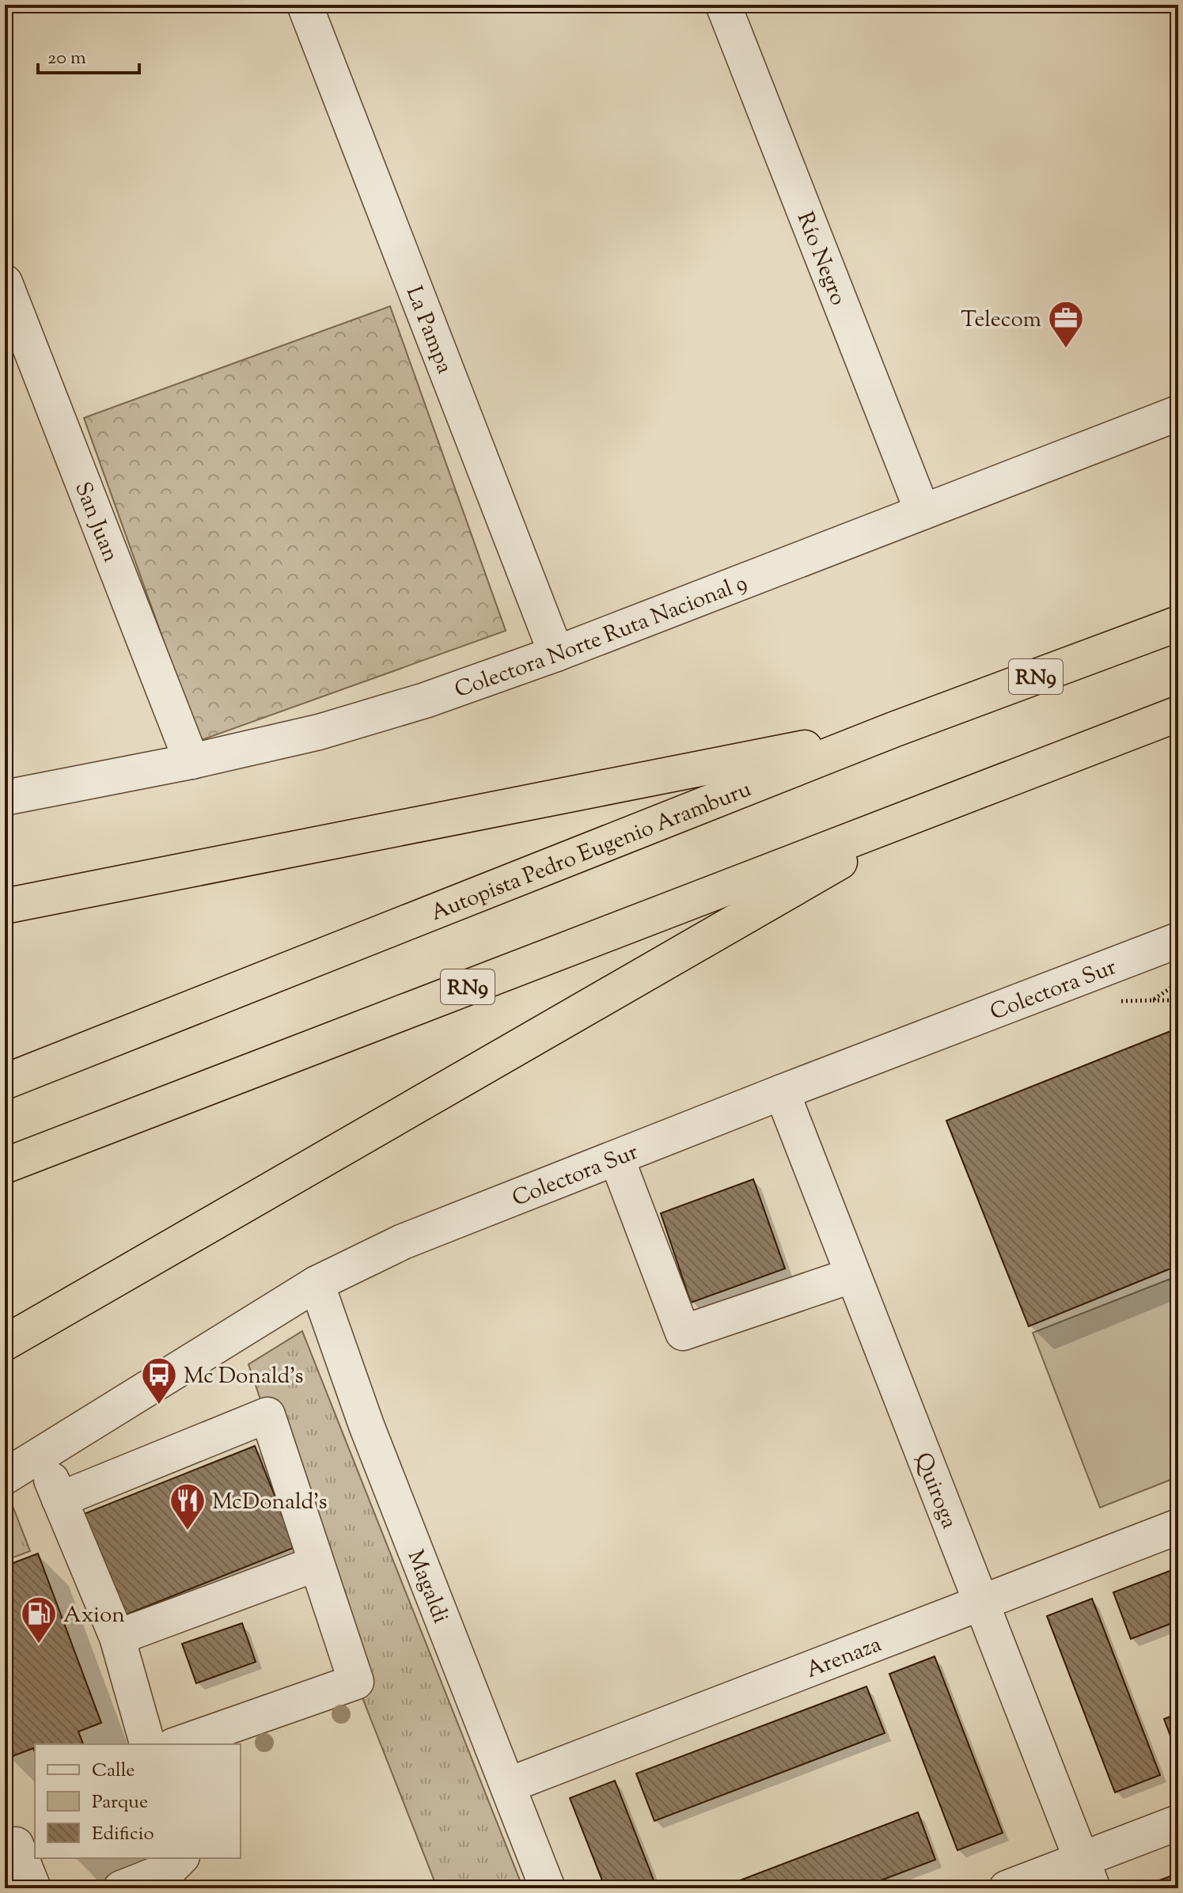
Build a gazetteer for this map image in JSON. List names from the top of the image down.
{
  "streets": {
    "highway": ["RN9", "Autopista Pedro Eugenio Aramburu"],
    "street": [
      "Río Negro",
      "La Pampa",
      "San Juan",
      "Colectora Norte Ruta Nacional 9",
      "Colectora Sur",
      "Quiroga",
      "Magaldi",
      "Arenaza"
    ]
  },
  "crossings": [
    ["Río Negro", "Colectora Norte Ruta Nacional 9"],
    ["La Pampa", "Colectora Norte Ruta Nacional 9"],
    ["San Juan", "Colectora Norte Ruta Nacional 9"],
    ["Colectora Sur", "Quiroga"],
    ["Colectora Sur", "Magaldi"],
    ["Quiroga", "Arenaza"],
    ["Magaldi", "Arenaza"]
  ],
  "places": {
    "office": ["Telecom"],
    "bus stop": ["Mc Donald's"],
    "restaurant": ["McDonald's"],
    "fuel station": ["Axion"]
  },
  "legend": ["Calle", "Parque", "Edificio"],
  "scale_bar": "20 m"
}
